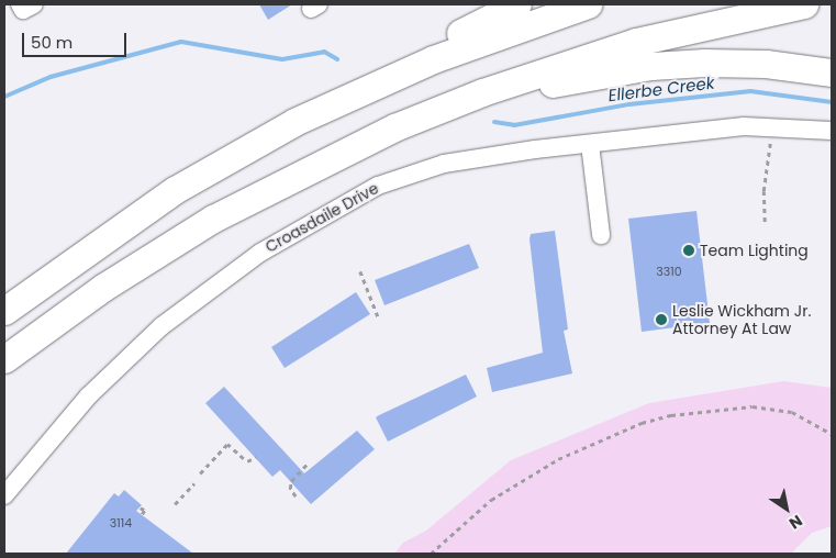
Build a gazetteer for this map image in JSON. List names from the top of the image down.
{
  "streets": {
    "street": ["Croasdaile Drive"]
  },
  "water": ["Ellerbe Creek"],
  "places": ["Team Lighting", "Leslie Wickham Jr. Attorney At Law"],
  "house_numbers": ["3310", "3114"],
  "scale_bar": "50 m",
  "north": "bottom right"
}
